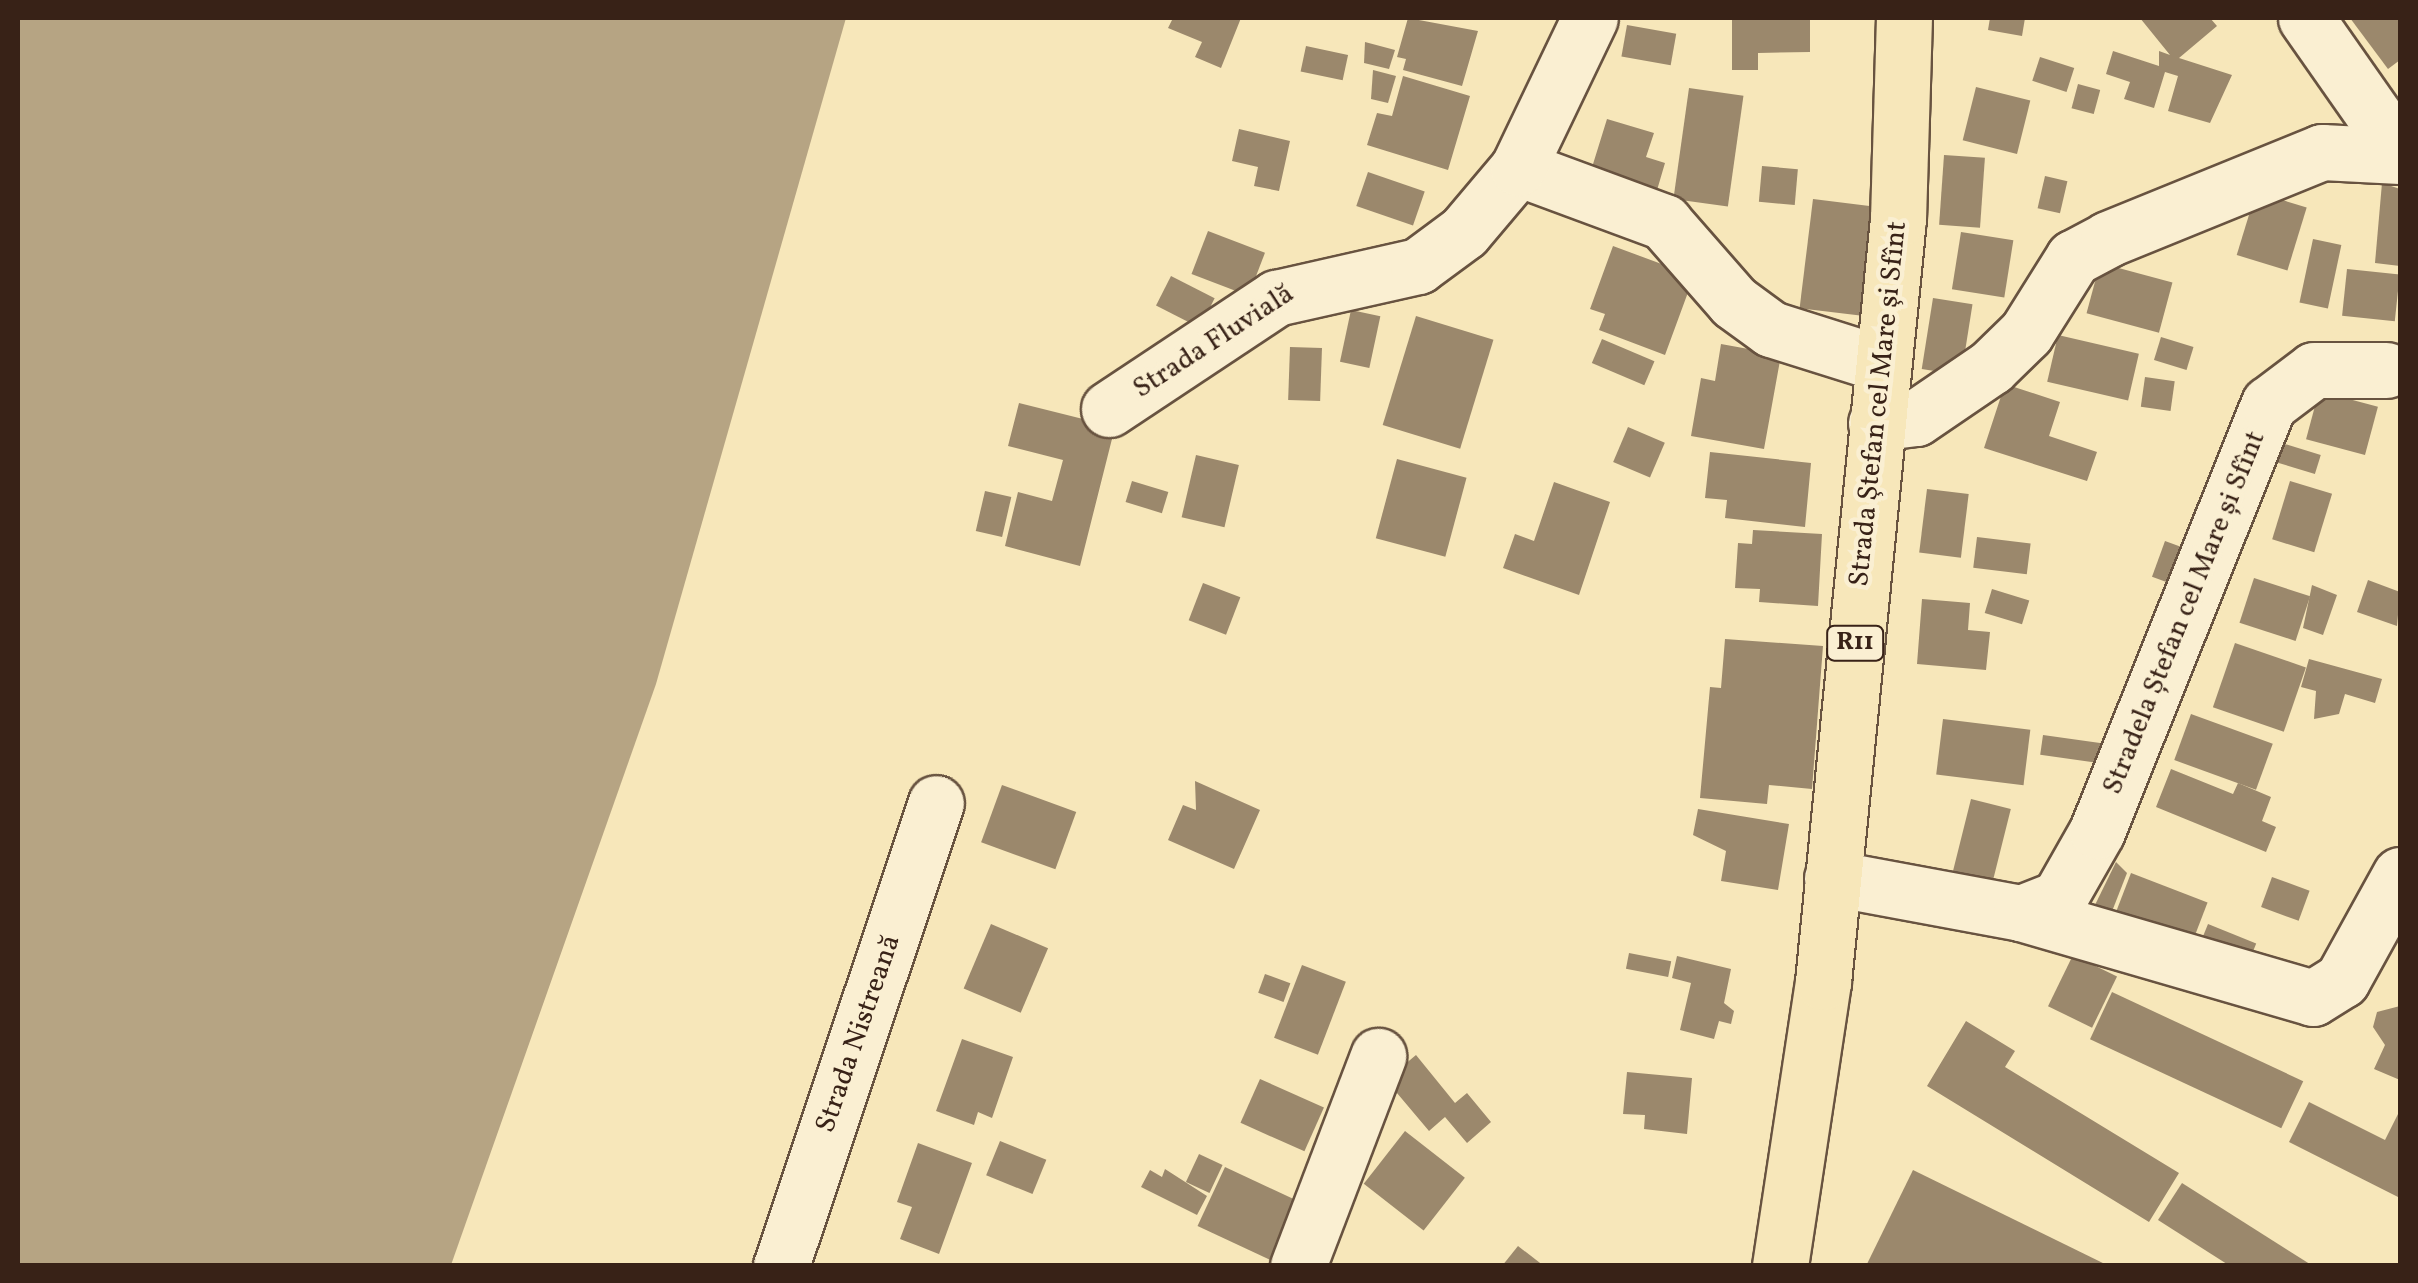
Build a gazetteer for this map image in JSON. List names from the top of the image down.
{
  "streets": {
    "main road": ["Strada Ştefan cel Mare şi Sfînt", "R11"],
    "street": ["Strada Fluvială", "Stradela Ștefan cel Mare și Sfînt", "Strada Nistreană"]
  }
}
